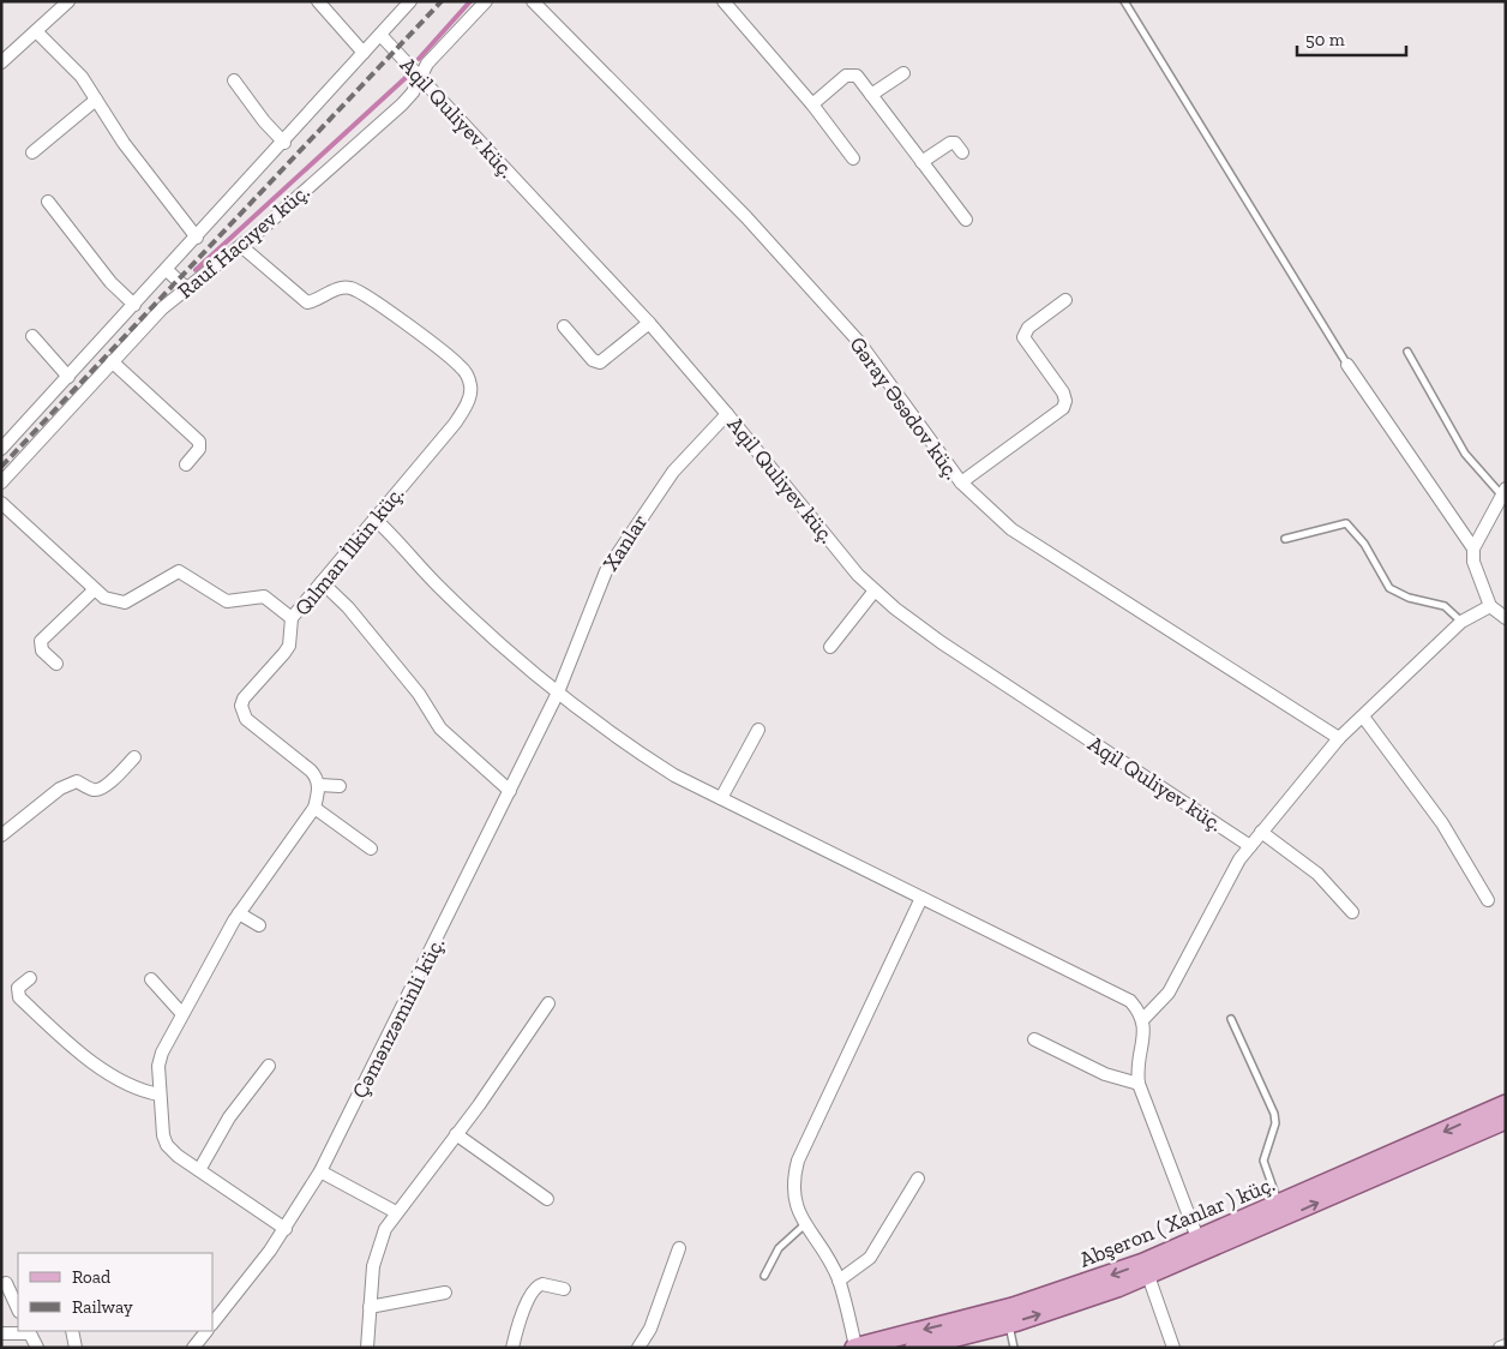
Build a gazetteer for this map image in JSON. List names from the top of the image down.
{
  "streets": {
    "main road": ["Abşeron ( Xanlar ) küç."],
    "street": [
      "Aqil Quliyev küç.",
      "Rauf Hacıyev küç.",
      "Gəray Əsədov küç.",
      "Xanlar",
      "Qılman İlkin küç.",
      "Çəmənzəminli küç."
    ]
  },
  "crossings": [
    ["Aqil Quliyev küç.", "Rauf Hacıyev küç."],
    ["Aqil Quliyev küç.", "Xanlar"],
    ["Rauf Hacıyev küç.", "Qılman İlkin küç."],
    ["Xanlar", "Çəmənzəminli küç."]
  ],
  "legend": ["Road", "Railway"],
  "scale_bar": "50 m"
}
